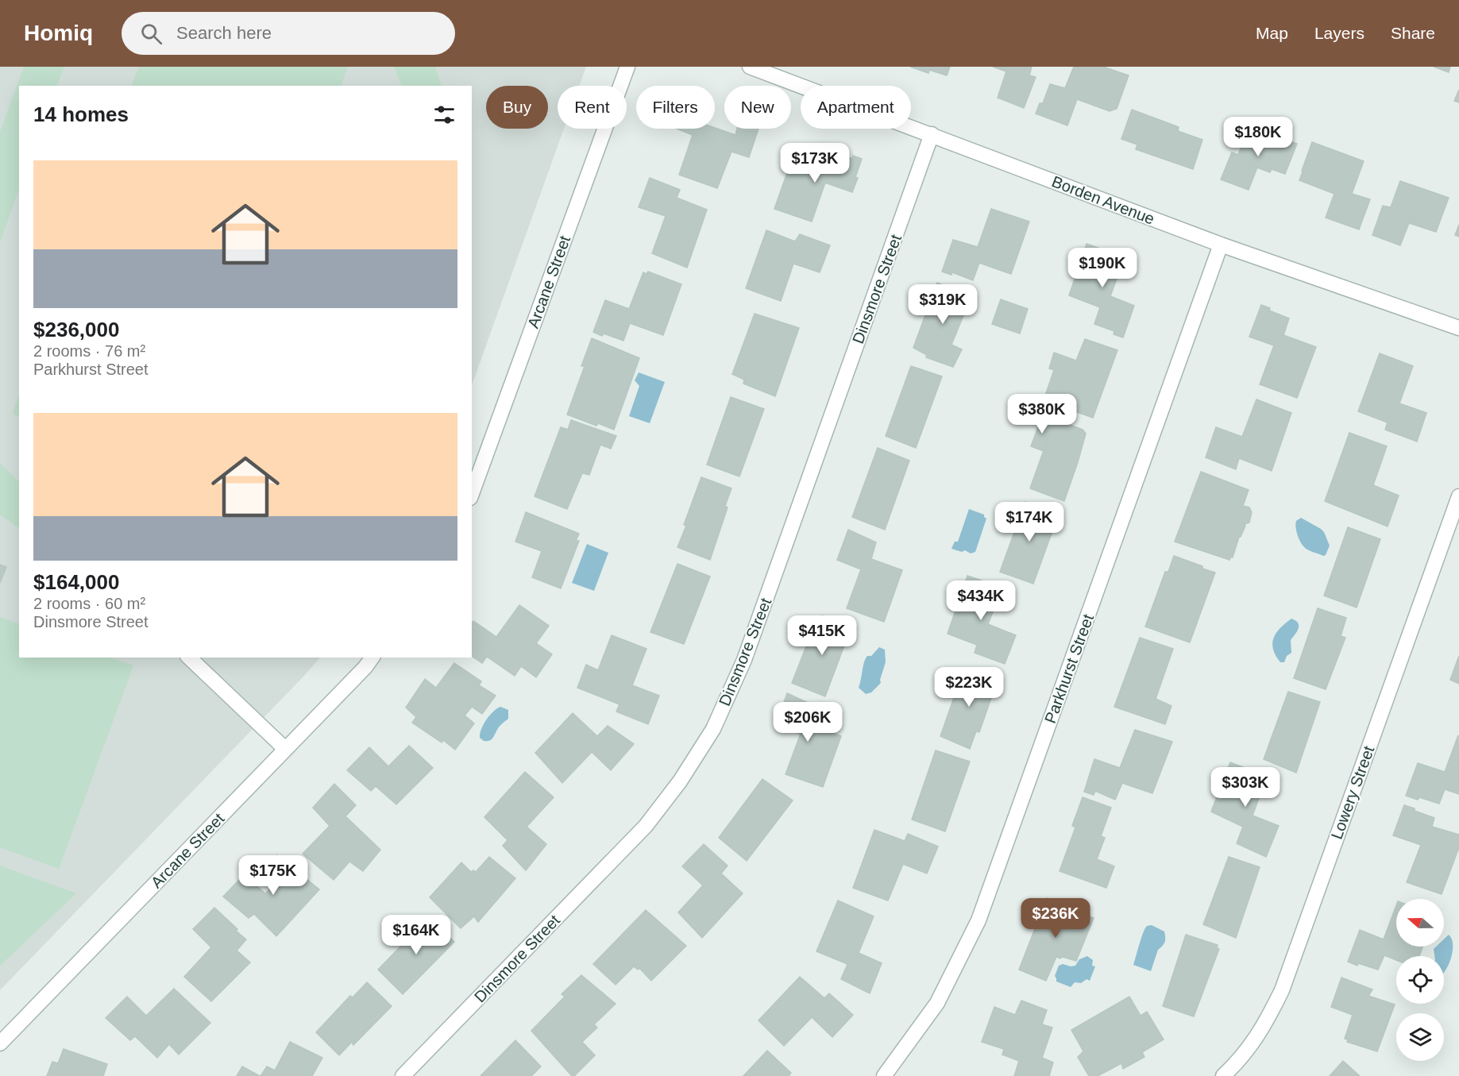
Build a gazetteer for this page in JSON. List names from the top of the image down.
{
  "streets": {
    "street": [
      "Borden Avenue",
      "Arcane Street",
      "Dinsmore Street",
      "Parkhurst Street",
      "Lowery Street"
    ]
  },
  "crossings": [
    ["Borden Avenue", "Dinsmore Street"],
    ["Borden Avenue", "Parkhurst Street"]
  ],
  "north": "left",
  "page": {
    "header": "Homiq",
    "search": "Search here",
    "nav": ["Map", "Layers", "Share"],
    "chip": [
      "Buy",
      "Rent",
      "Filters",
      "New",
      "Apartment"
    ],
    "heading": "14 homes",
    "price": [
      "$180K",
      "$173K",
      "$190K",
      "$319K",
      "$380K",
      "$174K",
      "$434K",
      "$415K",
      "$223K",
      "$206K",
      "$303K",
      "$175K",
      "$236K",
      "$164K"
    ],
    "list": [
      {
        "name": "$236,000",
        "note": "2 rooms · 76 m² · Parkhurst Street"
      },
      {
        "name": "$164,000",
        "note": "2 rooms · 60 m² · Dinsmore Street"
      }
    ]
  }
}
